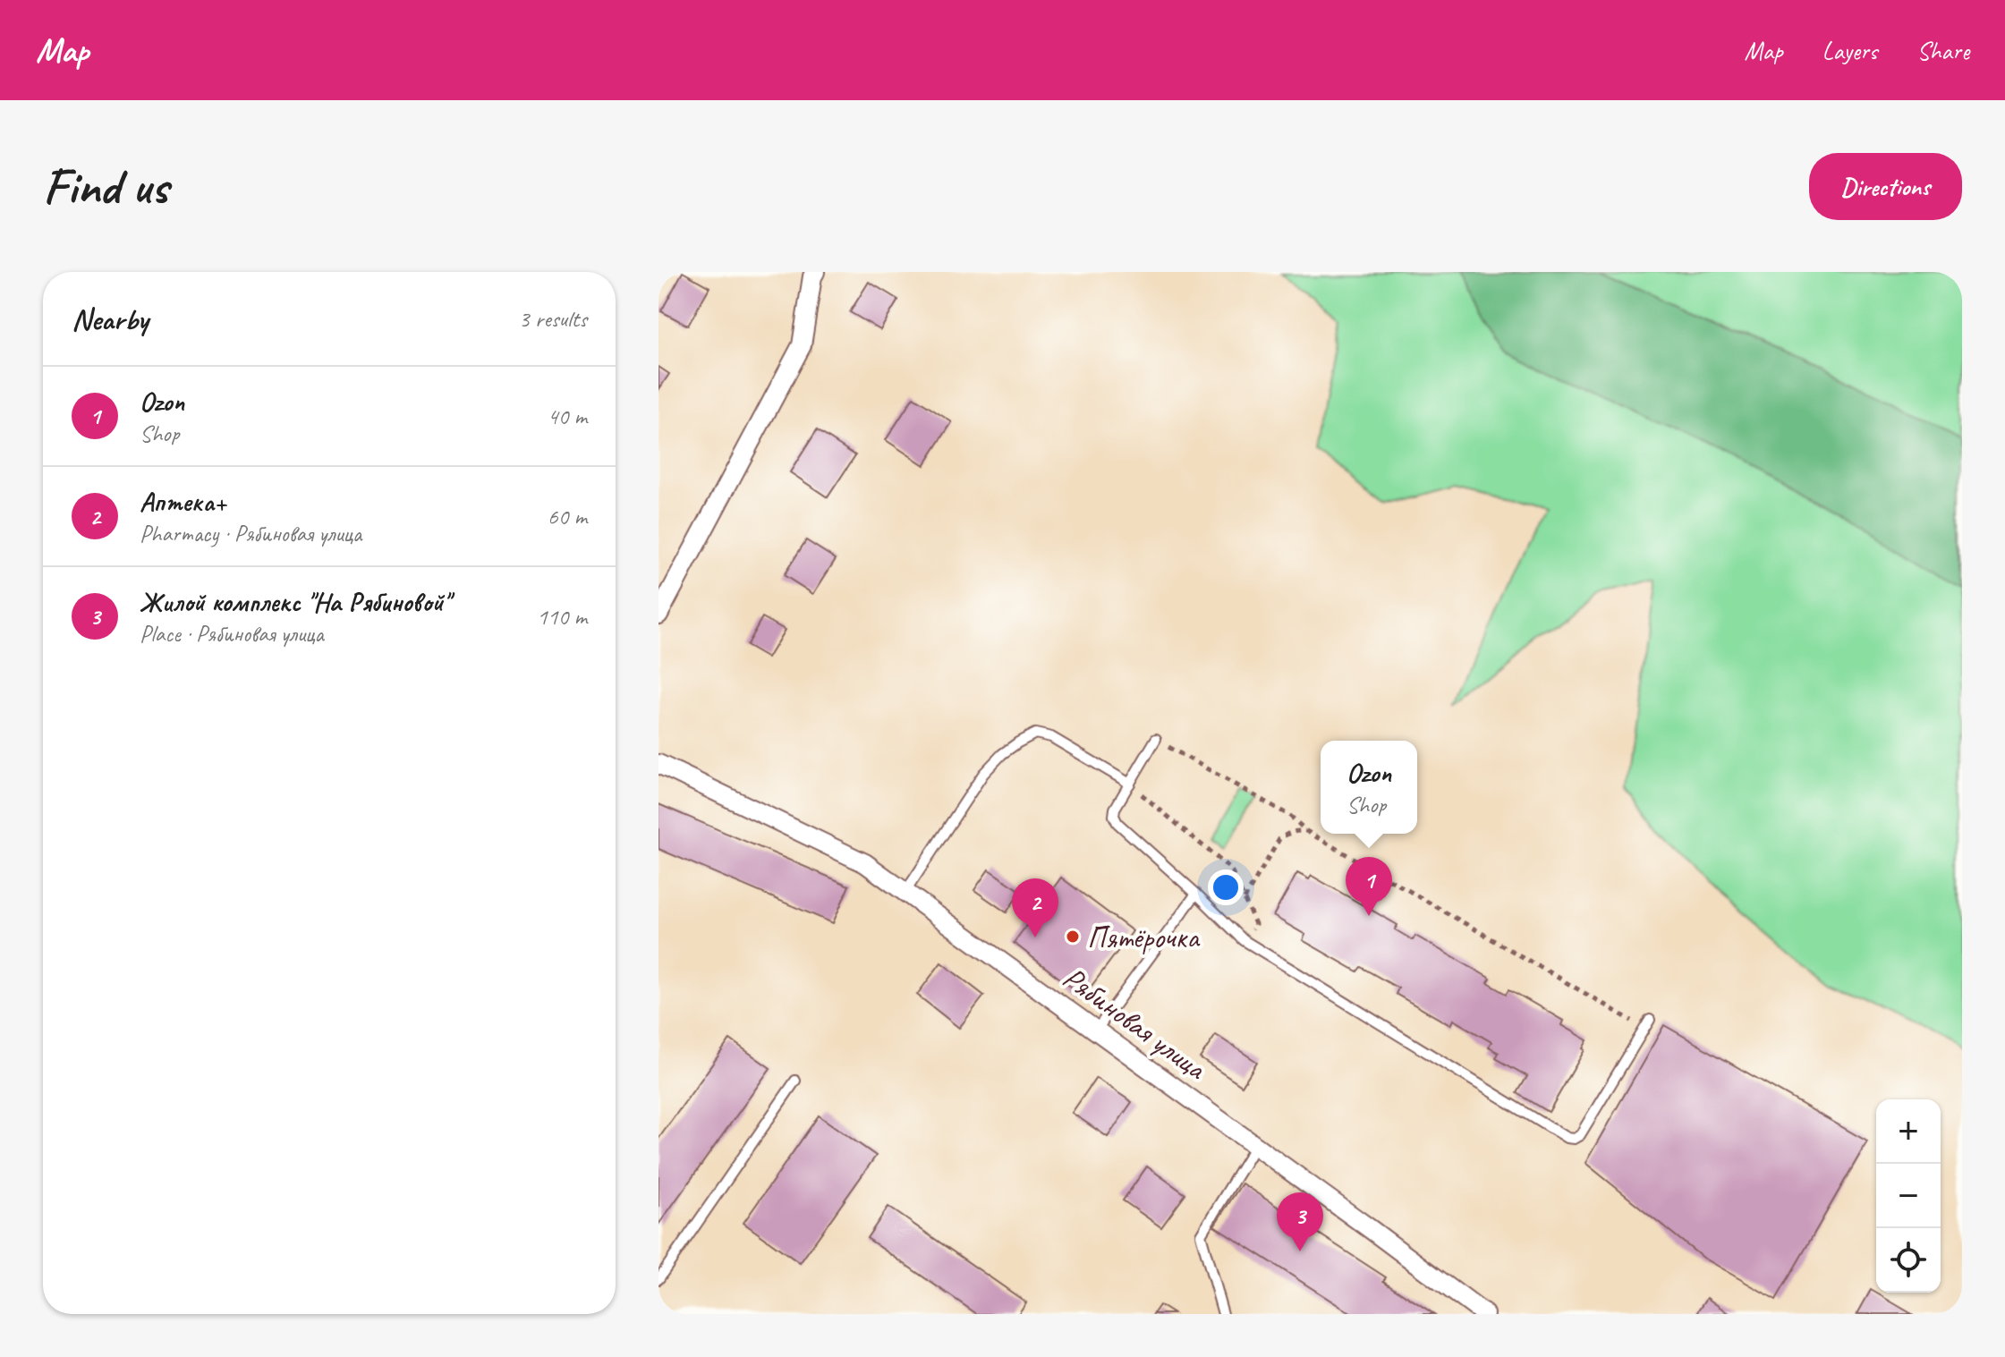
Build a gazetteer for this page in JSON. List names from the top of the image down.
{
  "streets": {
    "street": ["Рябиновая улица"]
  },
  "places": ["Пятёрочка"],
  "page": {
    "header": "Map",
    "nav": ["Map", "Layers", "Share"],
    "buttons": "Directions",
    "title": "Find us",
    "heading": ["Nearby", "3 results"],
    "list": [
      {
        "mark": "1",
        "name": "Ozon",
        "note": "Shop",
        "value": "40 m"
      },
      {
        "mark": "2",
        "name": "Аптека+",
        "note": "Pharmacy · Рябиновая улица",
        "value": "60 m"
      },
      {
        "mark": "3",
        "name": "Жилой комплекс \"На Рябиновой\"",
        "note": "Place · Рябиновая улица",
        "value": "110 m"
      }
    ],
    "popup": ["Ozon", "Shop"],
    "pins": ["1", "2", "3"],
    "map_buttons": ["+", "−"]
  }
}
